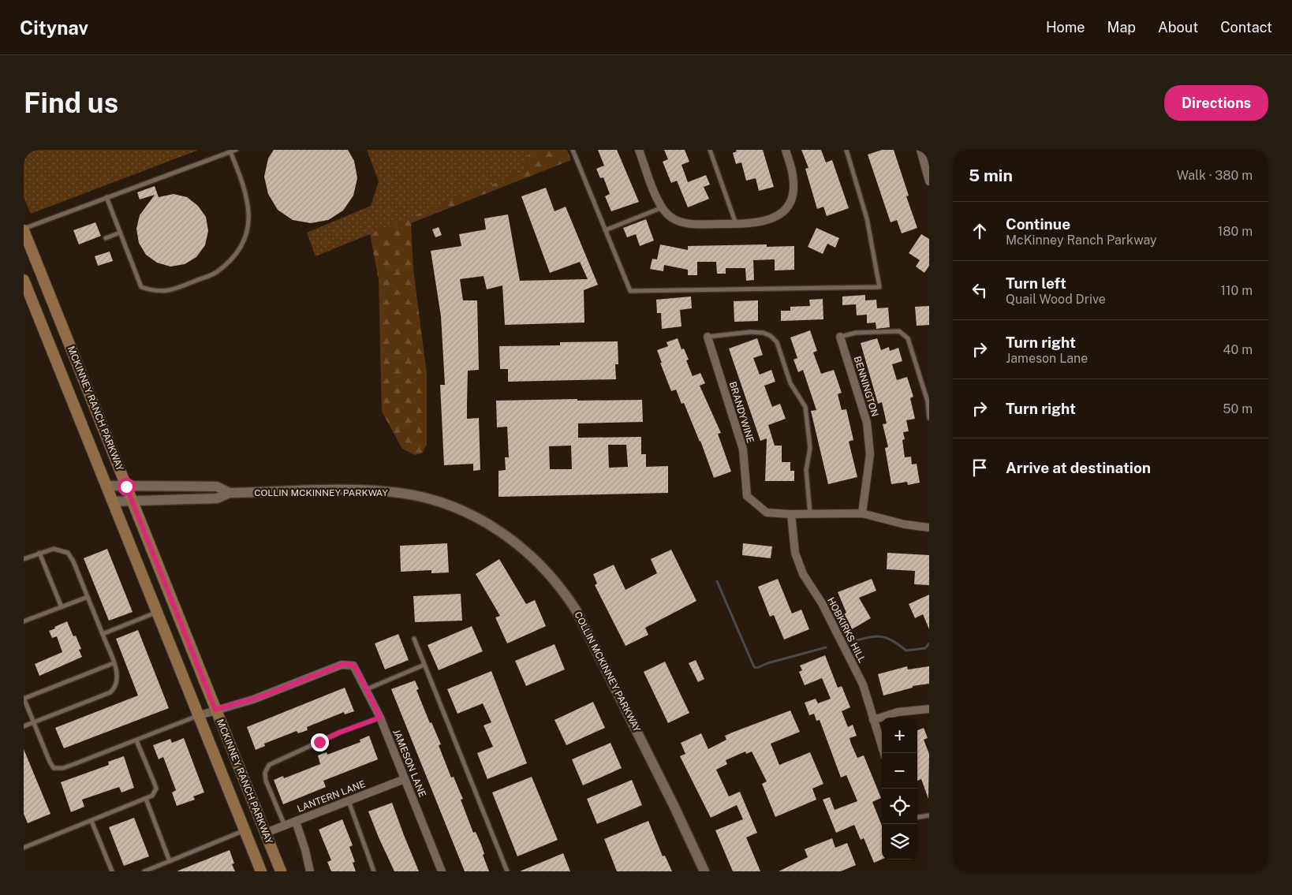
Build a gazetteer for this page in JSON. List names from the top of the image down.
{
  "streets": {
    "main road": ["MCKINNEY RANCH PARKWAY"],
    "street": [
      "BENNINGTON",
      "BRANDYWINE",
      "COLLIN MCKINNEY PARKWAY",
      "HOBKIRKS HILL",
      "JAMESON LANE",
      "LANTERN LANE"
    ]
  },
  "crossings": [
    ["MCKINNEY RANCH PARKWAY", "COLLIN MCKINNEY PARKWAY"],
    ["MCKINNEY RANCH PARKWAY", "JAMESON LANE"],
    ["MCKINNEY RANCH PARKWAY", "LANTERN LANE"],
    ["BRANDYWINE", "HOBKIRKS HILL"],
    ["JAMESON LANE", "LANTERN LANE"]
  ],
  "page": {
    "header": "Citynav",
    "nav": [
      "Home",
      "Map",
      "About",
      "Contact"
    ],
    "buttons": "Directions",
    "title": "Find us",
    "heading": ["5 min", "Walk · 380 m"],
    "list": [
      ["Continue", "McKinney Ranch Parkway", "180 m"],
      ["Turn left", "Quail Wood Drive", "110 m"],
      ["Turn right", "Jameson Lane", "40 m"],
      ["Turn right", "50 m"],
      "Arrive at destination"
    ],
    "map_buttons": ["+", "−"]
  }
}
